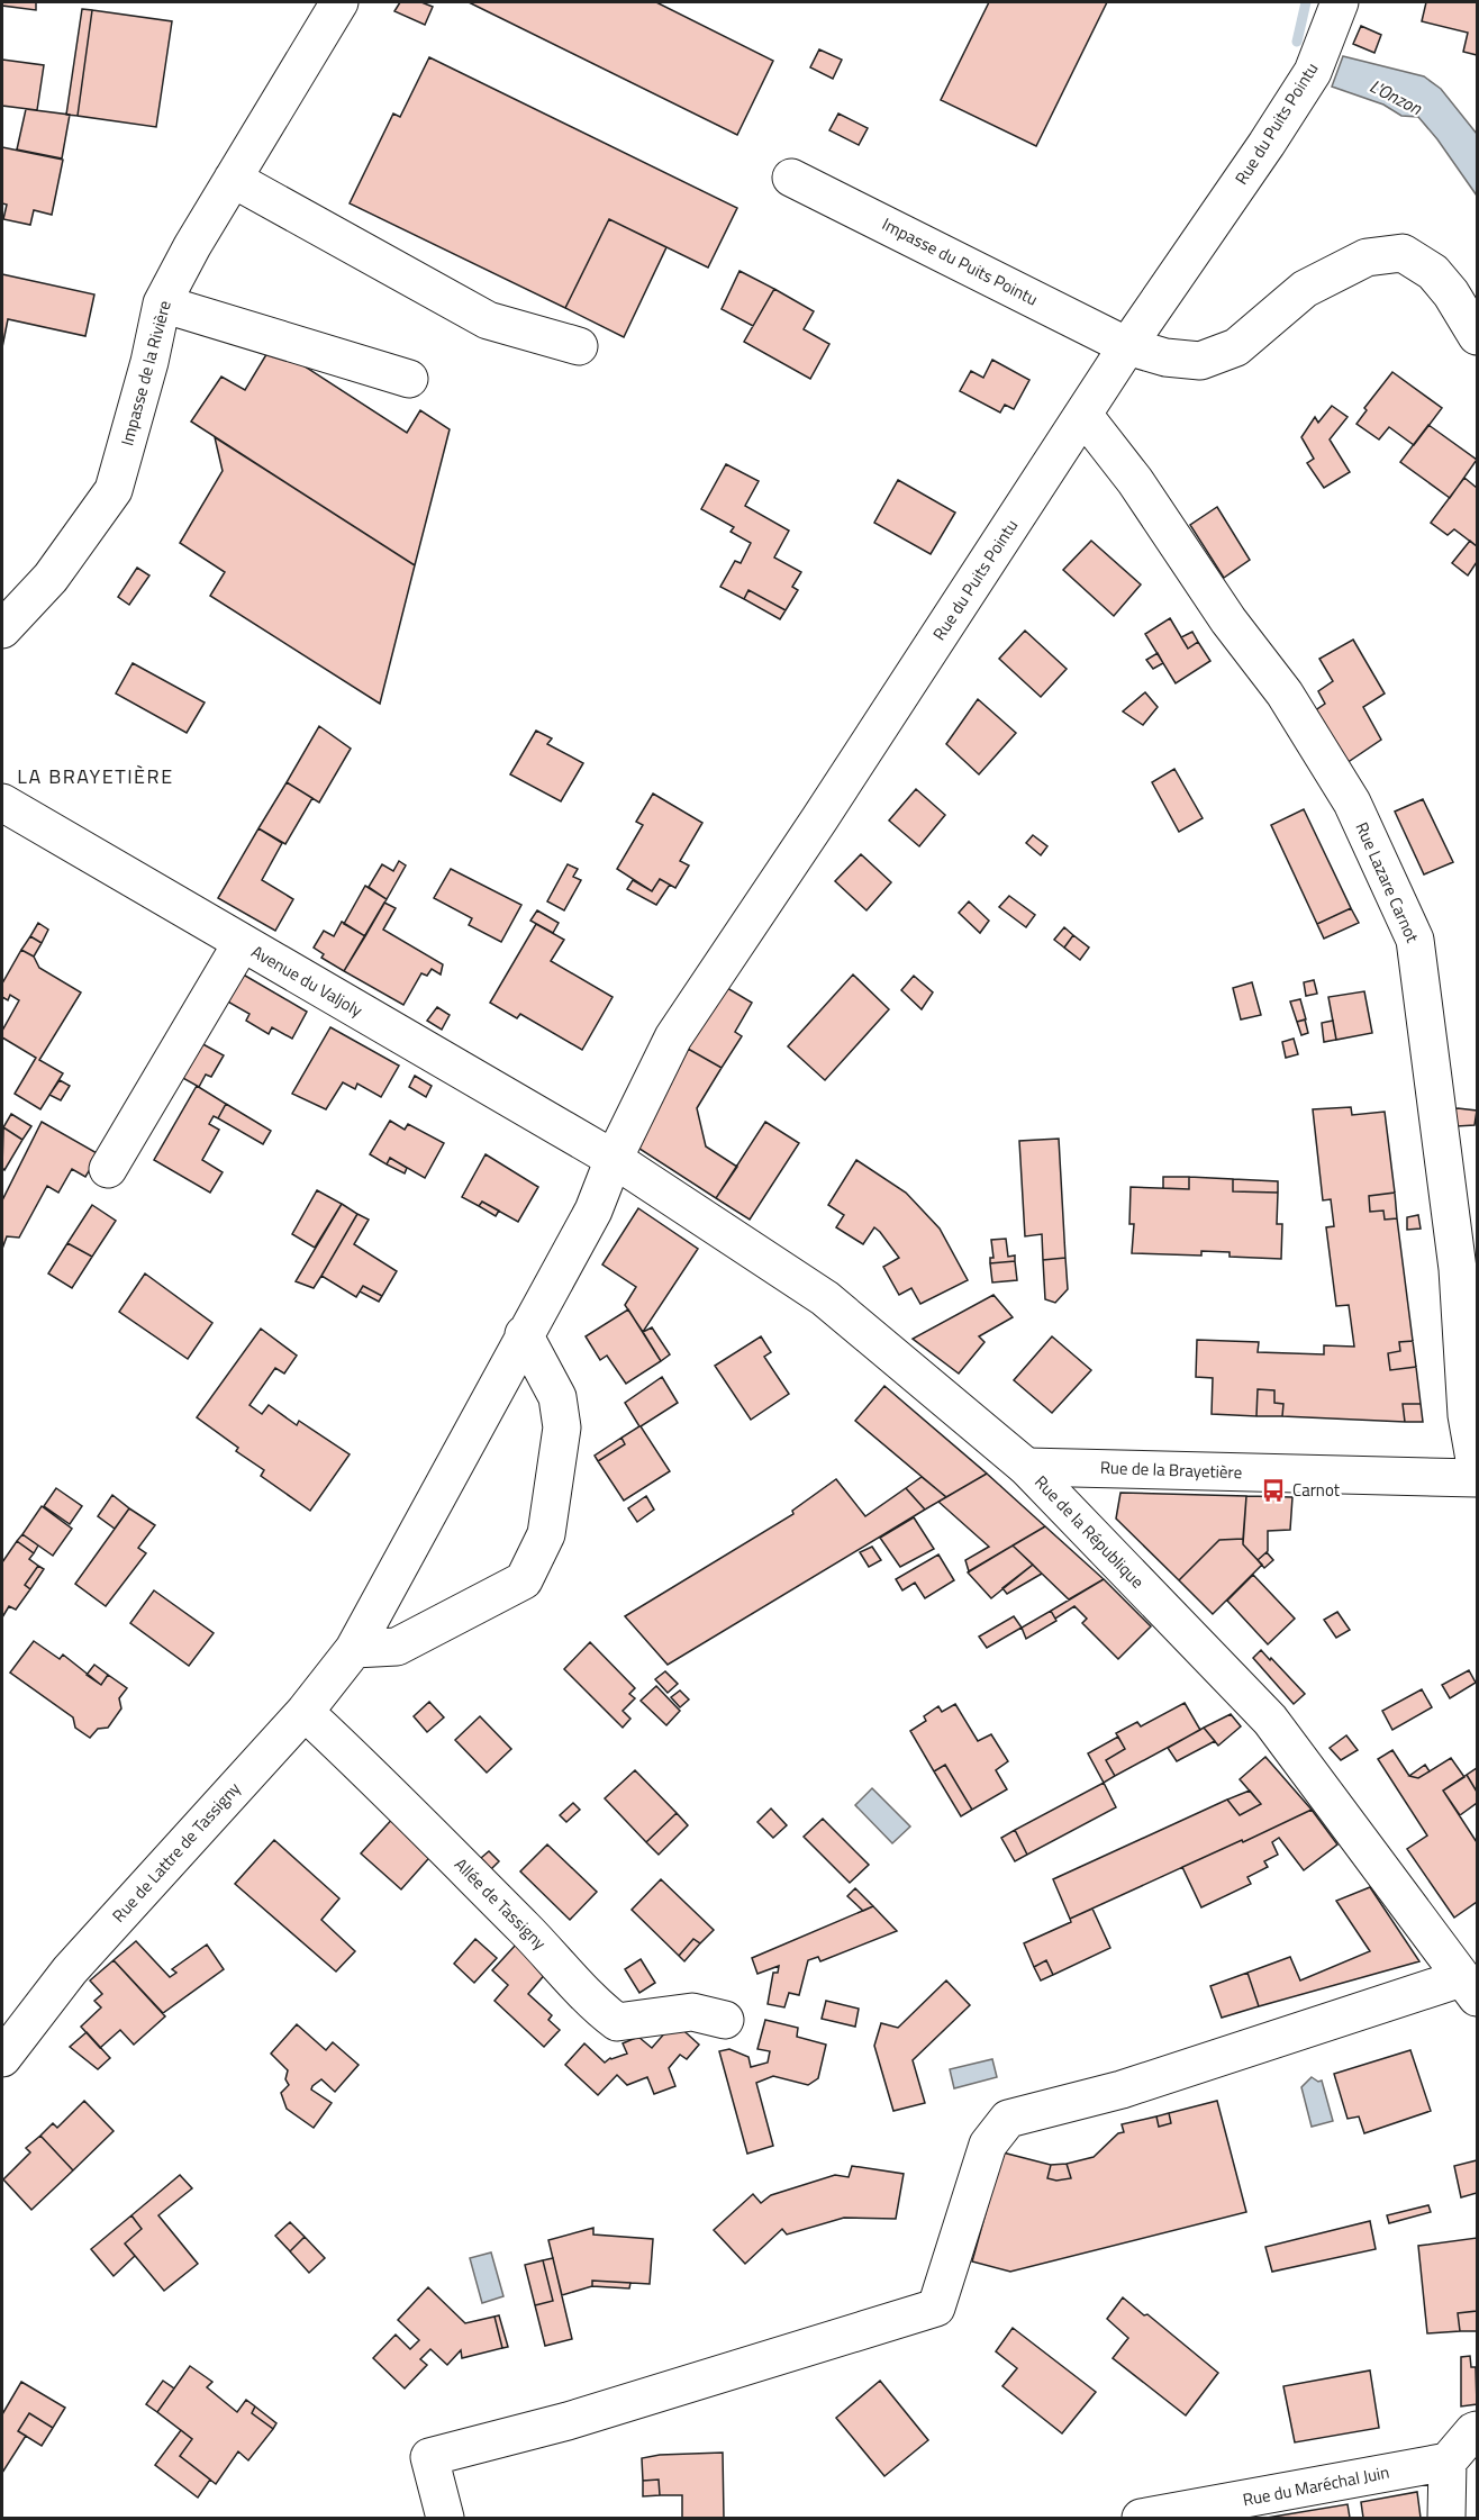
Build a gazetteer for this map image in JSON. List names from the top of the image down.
{
  "streets": {
    "street": [
      "Rue du Puits Pointu",
      "Impasse du Puits Pointu",
      "Impasse de la Rivière",
      "Rue Lazare Carnot",
      "Avenue du Valjoly",
      "Rue de la Brayetière",
      "Rue de la République",
      "Rue de Lattre de Tassigny",
      "Allée de Tassigny",
      "Rue du Maréchal Juin"
    ]
  },
  "crossings": [
    ["Rue du Puits Pointu", "Impasse du Puits Pointu"],
    ["Rue du Puits Pointu", "Rue Lazare Carnot"],
    ["Rue du Puits Pointu", "Avenue du Valjoly"],
    ["Rue du Puits Pointu", "Rue de la République"],
    ["Rue du Puits Pointu", "Rue de Lattre de Tassigny"],
    ["Avenue du Valjoly", "Rue de la République"],
    ["Avenue du Valjoly", "Rue de Lattre de Tassigny"],
    ["Rue de la Brayetière", "Rue de la République"],
    ["Rue de la République", "Rue de Lattre de Tassigny"],
    ["Rue de Lattre de Tassigny", "Allée de Tassigny"]
  ],
  "districts": ["LA BRAYETIÈRE"],
  "water": ["L'Onzon"],
  "places": {
    "bus stop": ["Carnot"]
  }
}
